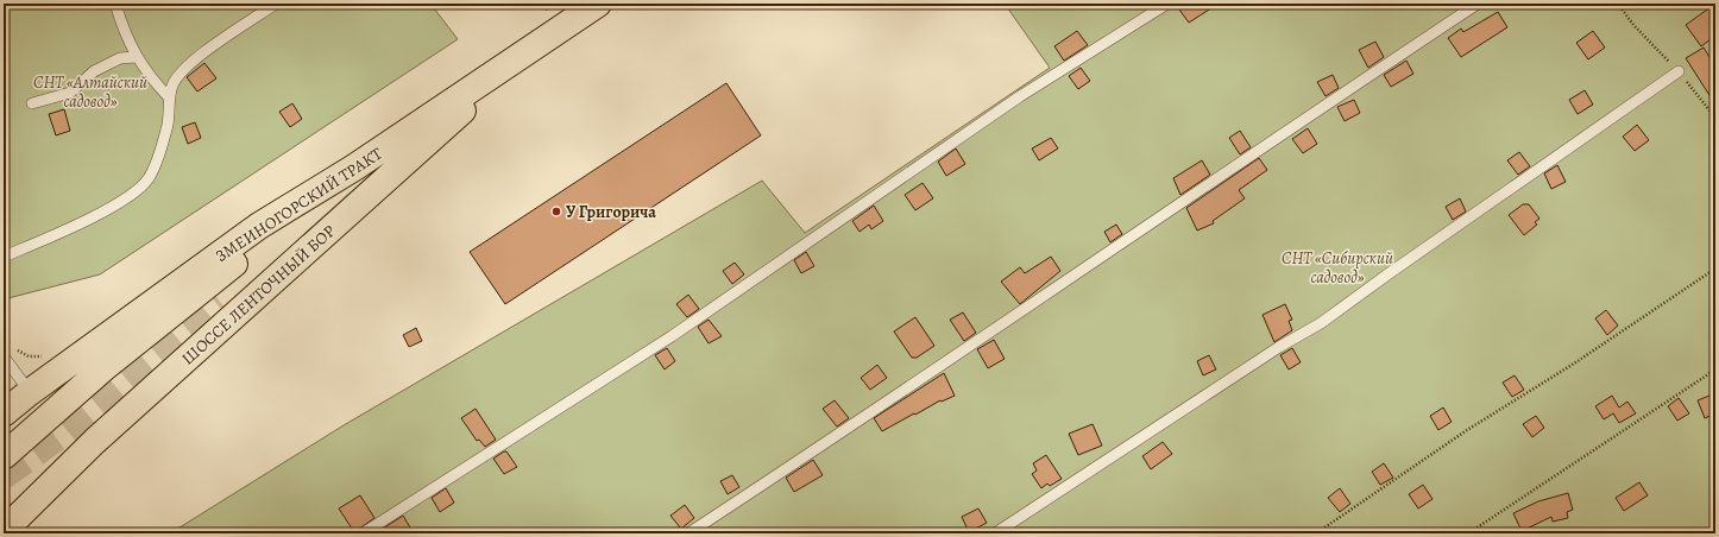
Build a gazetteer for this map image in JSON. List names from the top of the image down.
{
  "streets": {
    "highway": ["ЗМЕИНОГОРСКИЙ ТРАКТ", "ШОССЕ ЛЕНТОЧНЫЙ БОР"]
  },
  "crossings": [
    ["ЗМЕИНОГОРСКИЙ ТРАКТ", "ШОССЕ ЛЕНТОЧНЫЙ БОР"]
  ],
  "parks": ["СНТ «Алтайский садовод»", "СНТ «Сибирский садовод»"],
  "places": ["У Григорича"]
}
